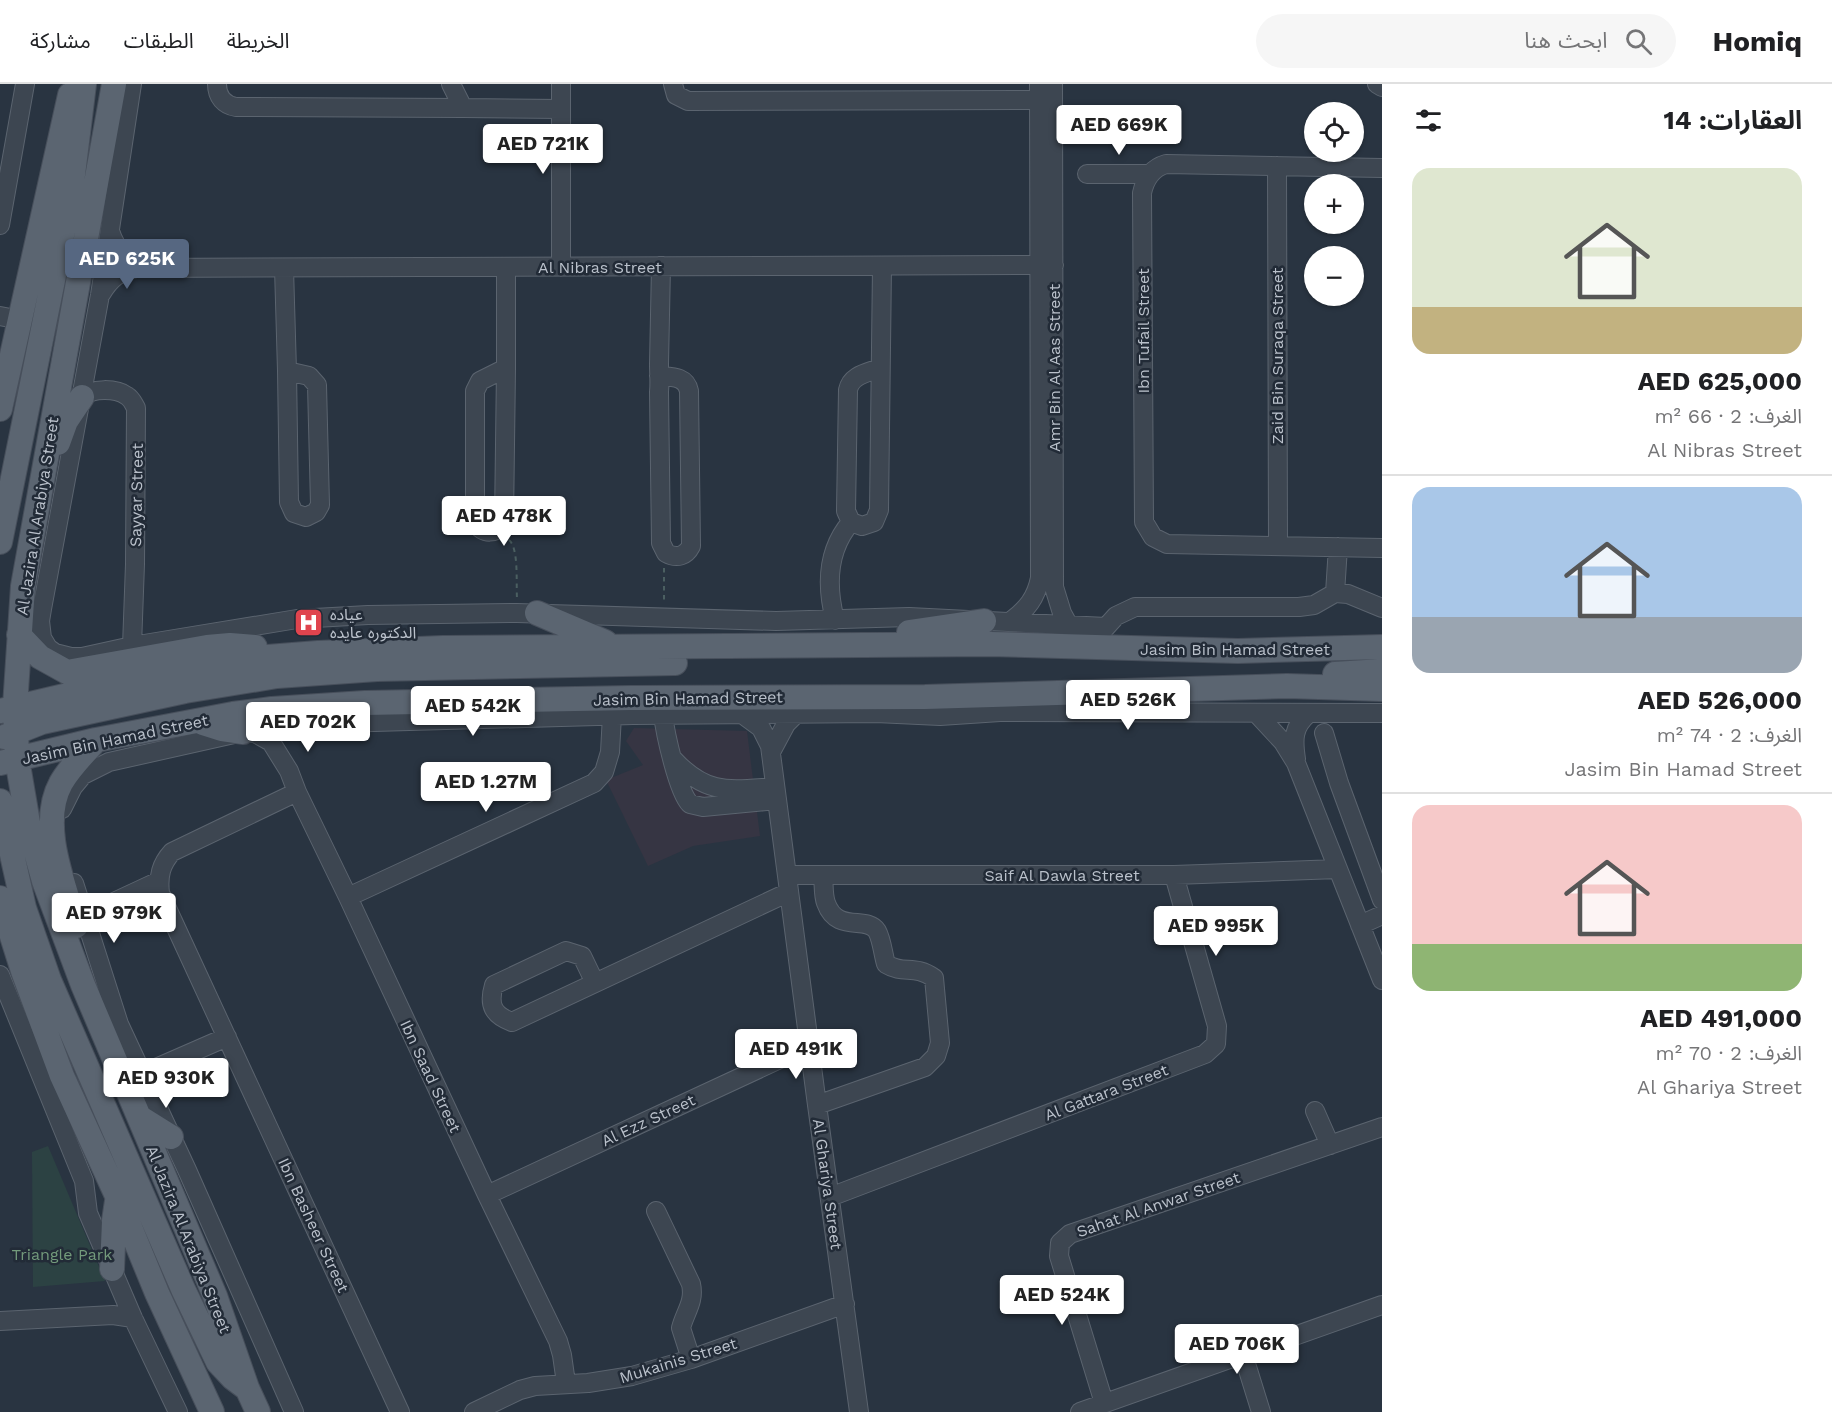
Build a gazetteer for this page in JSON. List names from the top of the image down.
{
  "streets": {
    "main road": ["Al Jazira Al Arabiya Street", "Jasim Bin Hamad Street"],
    "street": [
      "Al Nibras Street",
      "Ibn Tufail Street",
      "Zaid Bin Suraqa Street",
      "Amr Bin Al Aas Street",
      "Sayyar Street",
      "Saif Al Dawla Street",
      "Ibn Saad Street",
      "Al Gattara Street",
      "Al Ezz Street",
      "Al Ghariya Street",
      "Sahat Al Anwar Street",
      "Ibn Basheer Street",
      "Mukainis Street"
    ]
  },
  "crossings": [
    ["Al Nibras Street", "Amr Bin Al Aas Street"],
    ["Al Nibras Street", "Al Jazira Al Arabiya Street"],
    ["Ibn Tufail Street", "Zaid Bin Suraqa Street"],
    ["Amr Bin Al Aas Street", "Jasim Bin Hamad Street"],
    ["Sayyar Street", "Al Jazira Al Arabiya Street"],
    ["Al Jazira Al Arabiya Street", "Jasim Bin Hamad Street"],
    ["Jasim Bin Hamad Street", "Ibn Saad Street"],
    ["Jasim Bin Hamad Street", "Al Ghariya Street"],
    ["Saif Al Dawla Street", "Al Gattara Street"],
    ["Saif Al Dawla Street", "Al Ghariya Street"],
    ["Ibn Saad Street", "Al Ezz Street"],
    ["Ibn Saad Street", "Mukainis Street"],
    ["Al Gattara Street", "Al Ghariya Street"],
    ["Al Ezz Street", "Al Ghariya Street"],
    ["Al Ghariya Street", "Mukainis Street"]
  ],
  "parks": ["Triangle Park"],
  "places": {
    "hospital": ["عياده الدكتوره عايده"]
  },
  "page": {
    "header": "Homiq",
    "search": "ابحث هنا",
    "nav": ["الخريطة", "الطبقات", "مشاركة"],
    "heading": "العقارات: 14",
    "map_buttons": ["+", "−"],
    "price": [
      "AED 669K",
      "AED 721K",
      "AED 625K",
      "AED 478K",
      "AED 526K",
      "AED 542K",
      "AED 702K",
      "AED 1.27M",
      "AED 979K",
      "AED 995K",
      "AED 491K",
      "AED 930K",
      "AED 524K",
      "AED 706K"
    ],
    "list": [
      {
        "name": "AED 625,000",
        "note": "الغرف: 2 · 66 m² · Al Nibras Street"
      },
      {
        "name": "AED 526,000",
        "note": "الغرف: 2 · 74 m² · Jasim Bin Hamad Street"
      },
      {
        "name": "AED 491,000",
        "note": "الغرف: 2 · 70 m² · Al Ghariya Street"
      }
    ]
  }
}
